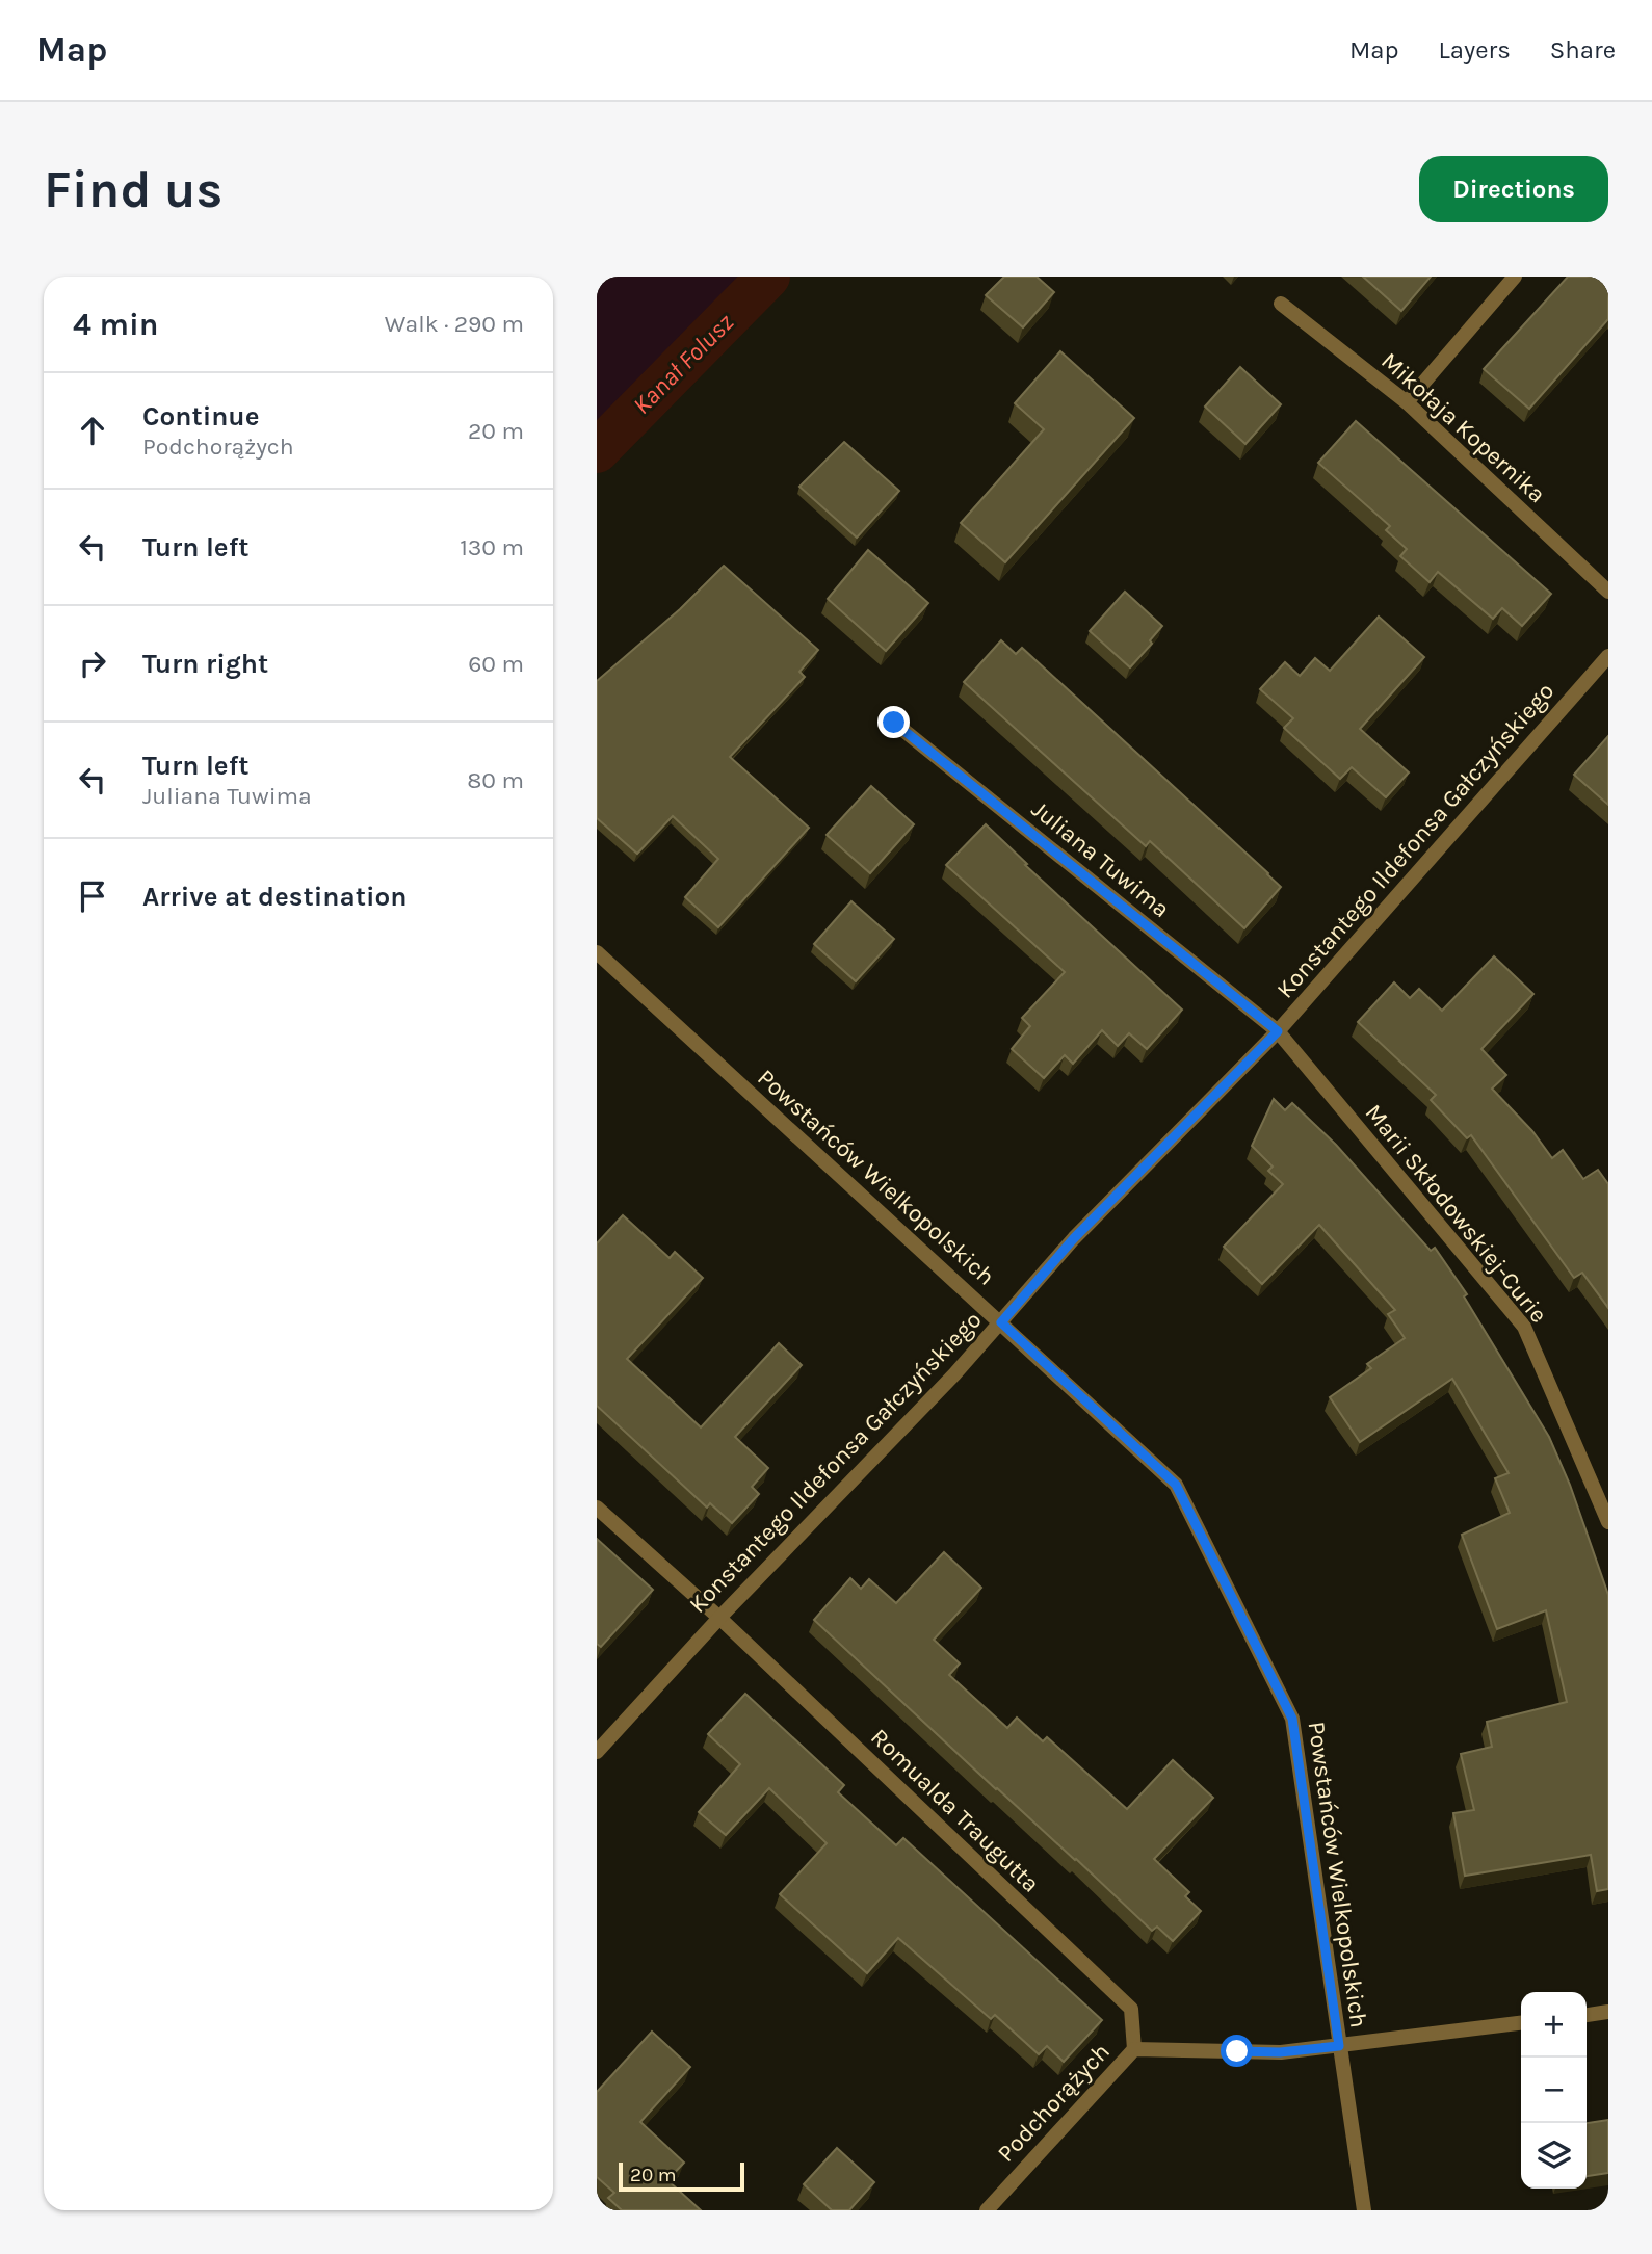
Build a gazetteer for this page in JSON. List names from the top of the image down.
{
  "streets": {
    "street": [
      "Mikołaja Kopernika",
      "Konstantego Ildefonsa Gałczyńskiego",
      "Juliana Tuwima",
      "Powstańców Wielkopolskich",
      "Marii Skłodowskiej-Curie",
      "Romualda Traugutta",
      "Podchorążych"
    ]
  },
  "crossings": [
    ["Konstantego Ildefonsa Gałczyńskiego", "Juliana Tuwima"],
    ["Konstantego Ildefonsa Gałczyńskiego", "Powstańców Wielkopolskich"],
    ["Konstantego Ildefonsa Gałczyńskiego", "Marii Skłodowskiej-Curie"],
    ["Konstantego Ildefonsa Gałczyńskiego", "Romualda Traugutta"],
    ["Juliana Tuwima", "Marii Skłodowskiej-Curie"],
    ["Powstańców Wielkopolskich", "Podchorążych"],
    ["Romualda Traugutta", "Podchorążych"]
  ],
  "water": ["Kanał Folusz"],
  "scale_bar": "20 m",
  "page": {
    "header": "Map",
    "nav": ["Map", "Layers", "Share"],
    "buttons": "Directions",
    "title": "Find us",
    "heading": ["4 min", "Walk · 290 m"],
    "list": [
      ["Continue", "Podchorążych", "20 m"],
      ["Turn left", "130 m"],
      ["Turn right", "60 m"],
      ["Turn left", "Juliana Tuwima", "80 m"],
      "Arrive at destination"
    ],
    "map_buttons": ["+", "−"],
    "scale": "20 m"
  }
}
